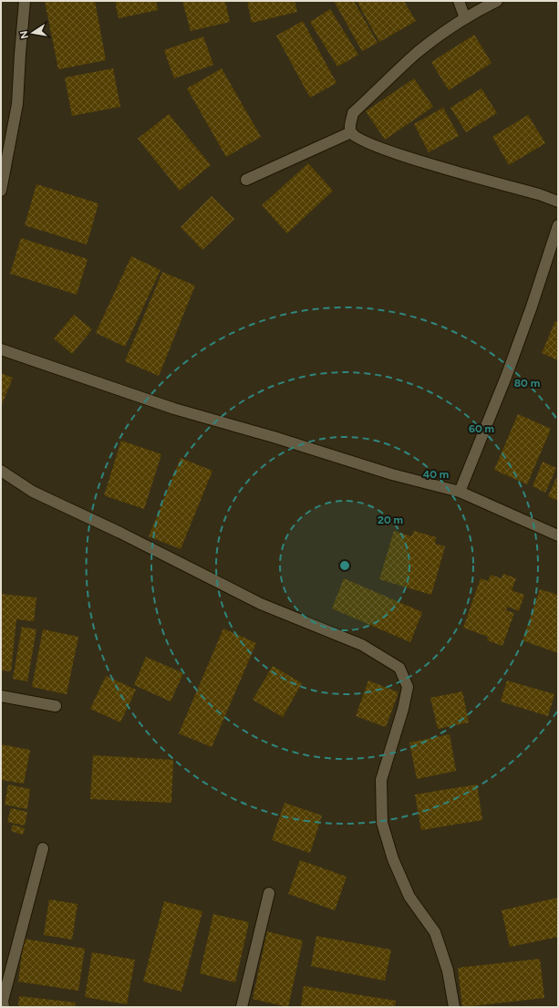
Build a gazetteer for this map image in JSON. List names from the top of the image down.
{
  "north": "left",
  "rings": [
    "80 m",
    "60 m",
    "40 m",
    "20 m"
  ]
}
